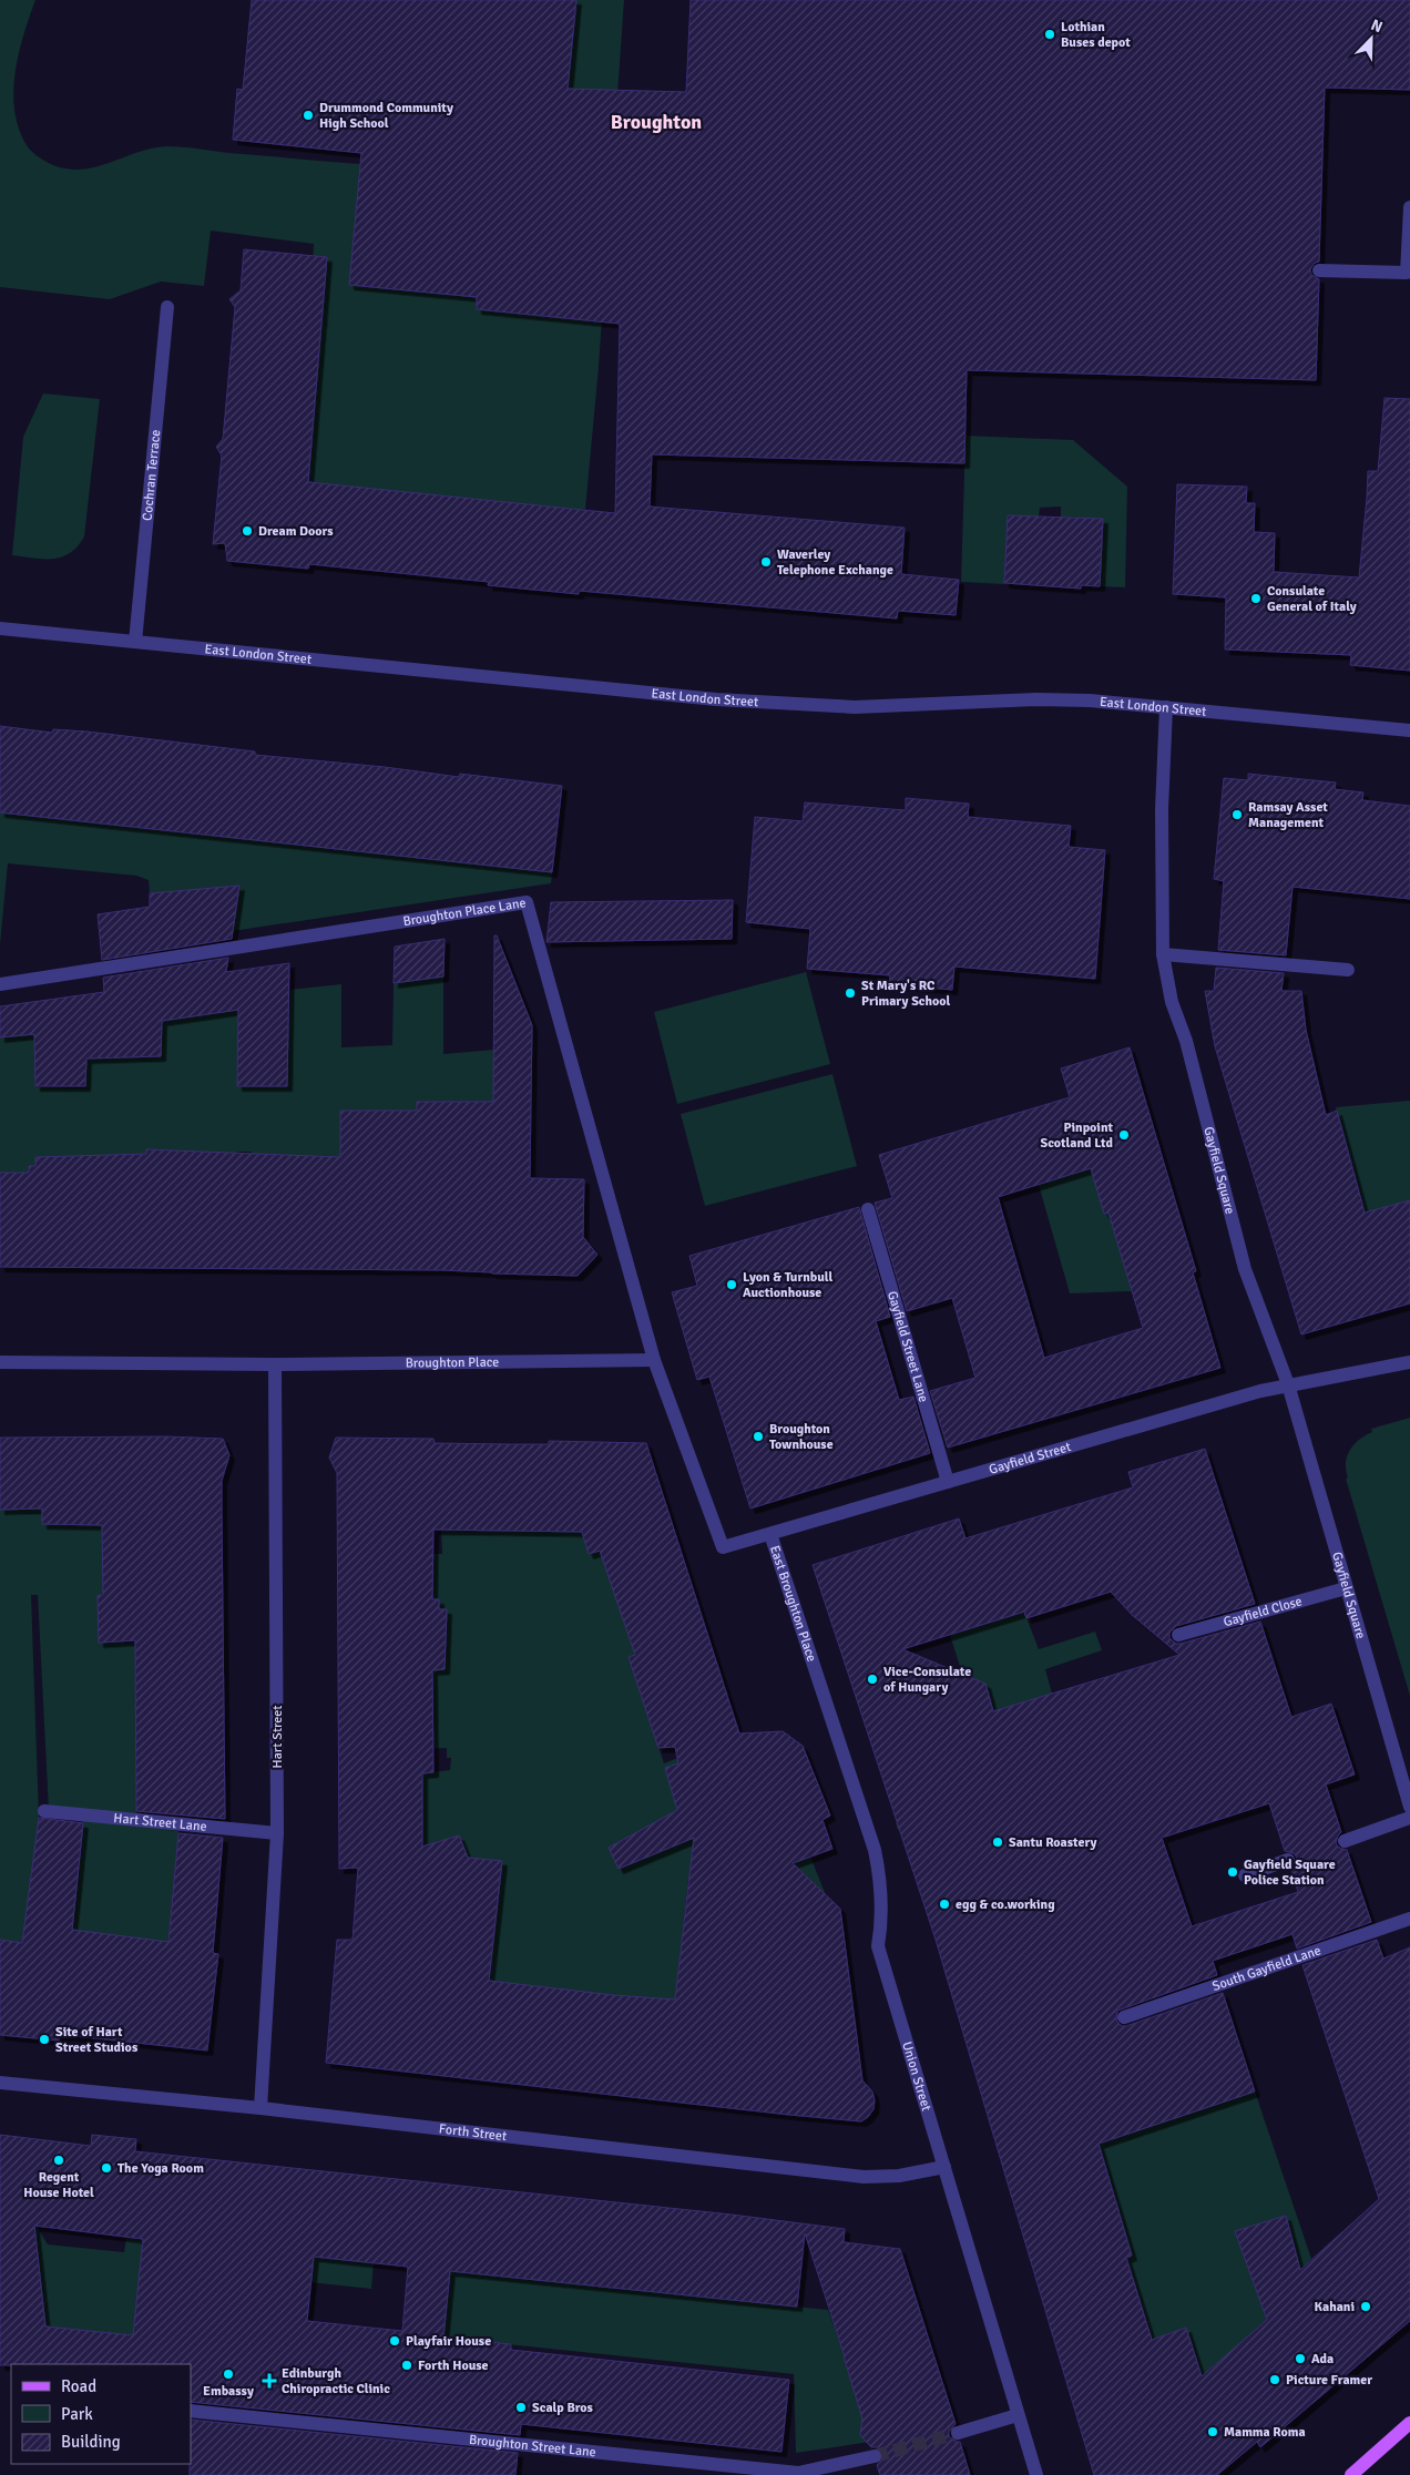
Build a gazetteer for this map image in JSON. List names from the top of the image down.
{
  "streets": {
    "street": [
      "Cochran Terrace",
      "East London Street",
      "Broughton Place Lane",
      "Gayfield Square",
      "Gayfield Street Lane",
      "Broughton Place",
      "Gayfield Street",
      "East Broughton Place",
      "Gayfield Close",
      "Hart Street",
      "Hart Street Lane",
      "South Gayfield Lane",
      "Union Street",
      "Forth Street",
      "Broughton Street Lane"
    ]
  },
  "crossings": [
    ["Cochran Terrace", "East London Street"],
    ["East London Street", "Gayfield Square"],
    ["Broughton Place Lane", "Broughton Place"],
    ["Gayfield Square", "Gayfield Street"],
    ["Gayfield Square", "Gayfield Close"],
    ["Gayfield Street Lane", "Gayfield Street"],
    ["Broughton Place", "Hart Street"],
    ["Gayfield Street", "East Broughton Place"],
    ["East Broughton Place", "Union Street"],
    ["Hart Street", "Hart Street Lane"],
    ["Hart Street", "Forth Street"],
    ["Union Street", "Forth Street"]
  ],
  "districts": ["Broughton"],
  "places": {
    "other": [
      "Lothian Buses depot",
      "Drummond Community High School",
      "Dream Doors",
      "Waverley Telephone Exchange",
      "Consulate General of Italy",
      "Ramsay Asset Management",
      "St Mary's RC Primary School",
      "Pinpoint Scotland Ltd",
      "Lyon & Turnbull Auctionhouse",
      "Broughton Townhouse",
      "Vice-Consulate of Hungary",
      "Santu Roastery",
      "Gayfield Square Police Station",
      "egg & co.working",
      "Site of Hart Street Studios",
      "Regent House Hotel",
      "The Yoga Room",
      "Kahani",
      "Playfair House",
      "Ada",
      "Forth House",
      "Embassy",
      "Picture Framer",
      "Scalp Bros",
      "Mamma Roma"
    ],
    "health": ["Edinburgh Chiropractic Clinic"]
  },
  "legend": ["Road", "Park", "Building"],
  "north": "top right"
}
